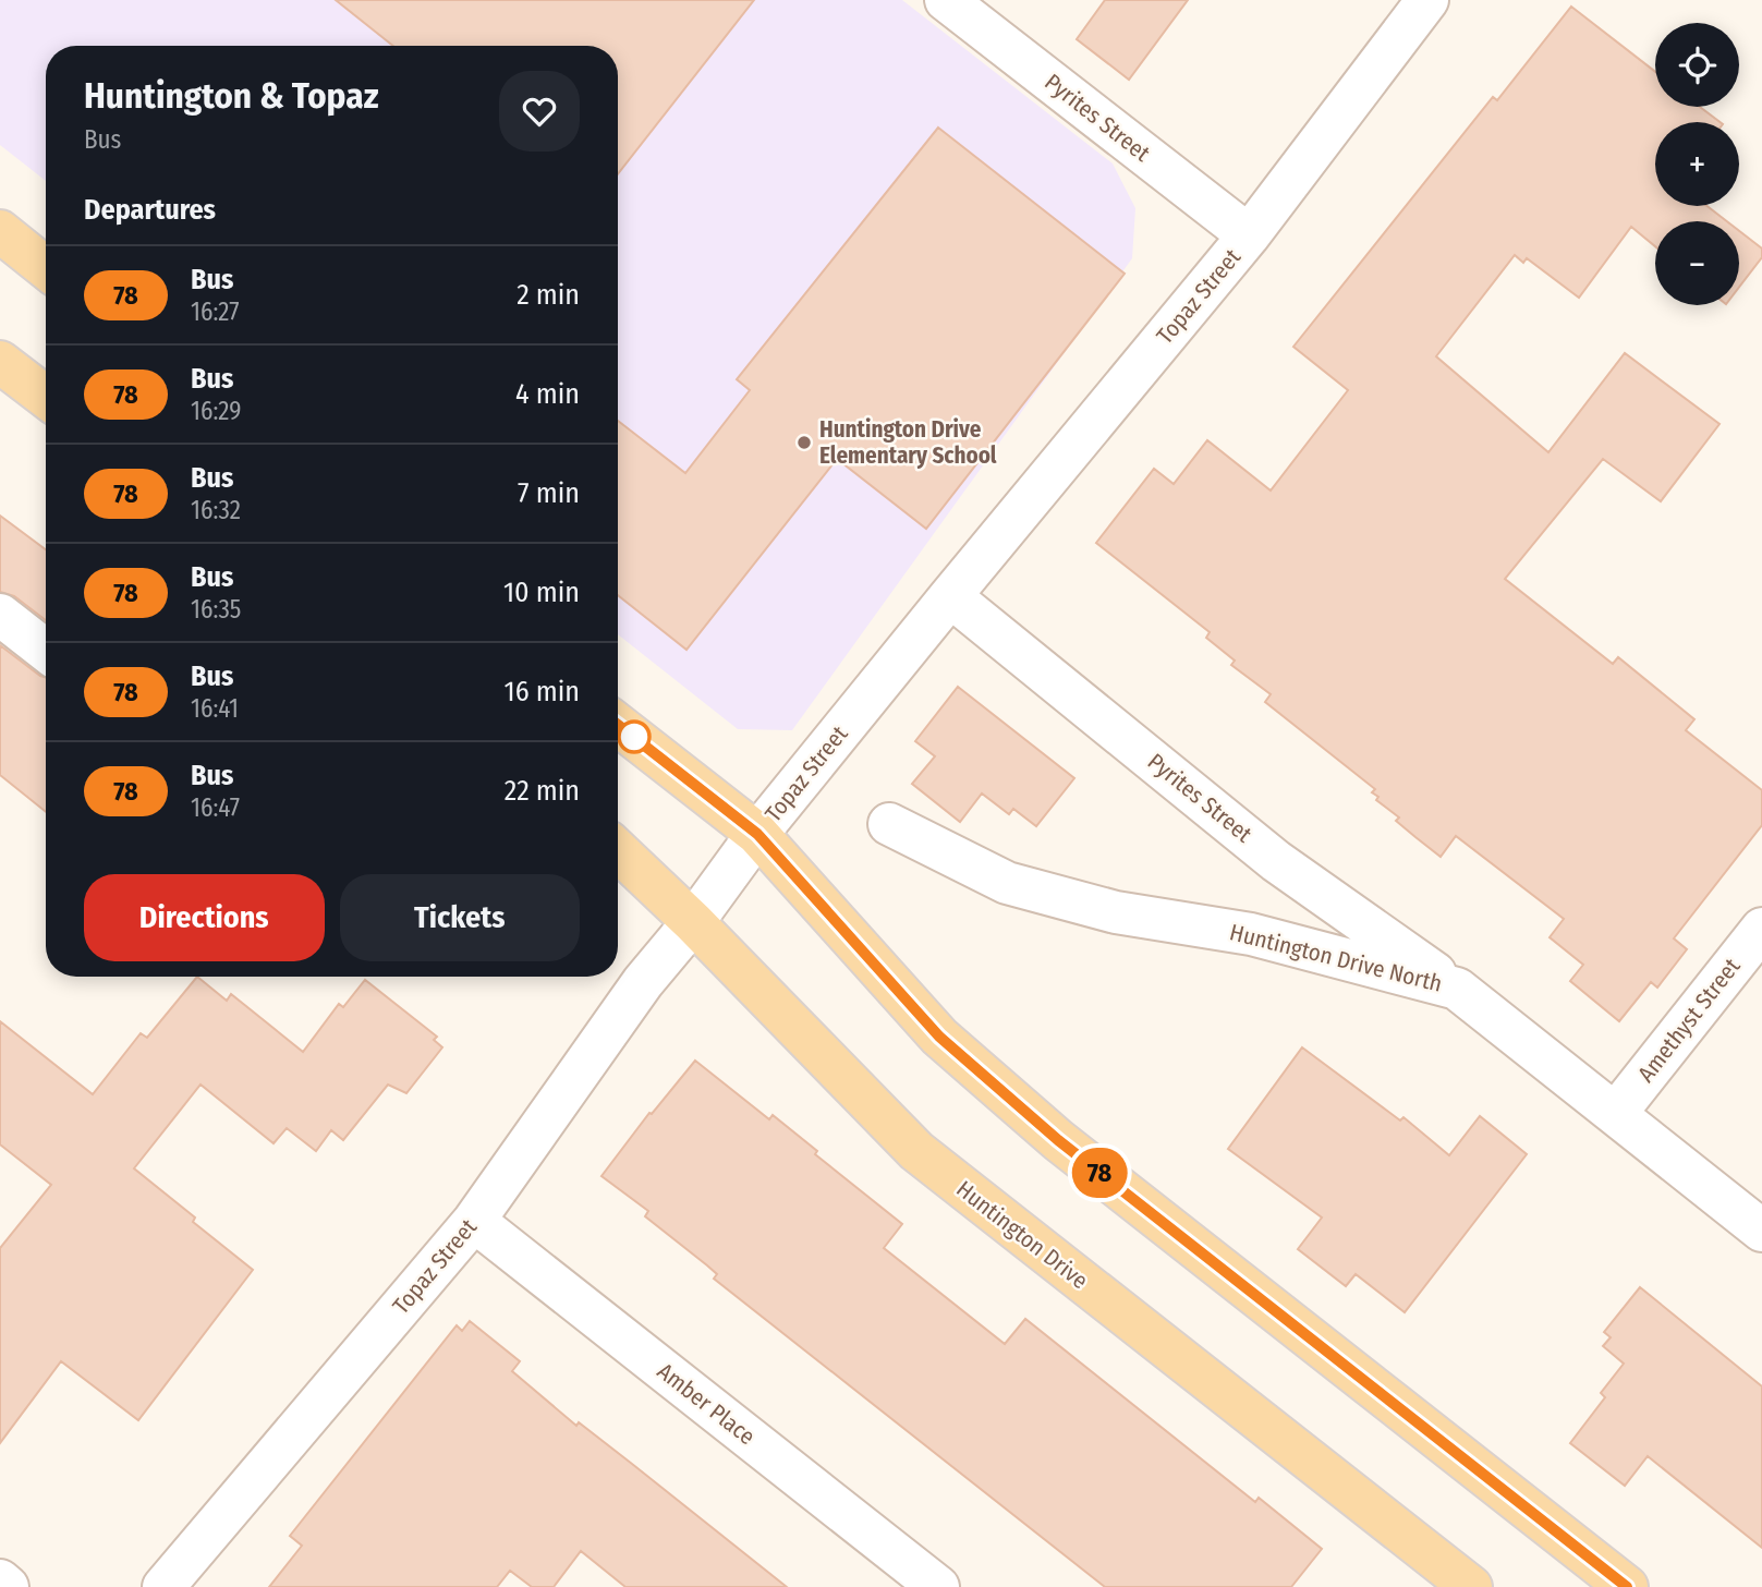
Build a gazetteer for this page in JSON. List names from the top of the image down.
{
  "streets": {
    "main road": ["Huntington Drive"],
    "street": [
      "Pyrites Street",
      "Topaz Street",
      "Huntington Drive North",
      "Amethyst Street",
      "Amber Place"
    ]
  },
  "crossings": [
    ["Pyrites Street", "Topaz Street"],
    ["Pyrites Street", "Huntington Drive North"],
    ["Topaz Street", "Huntington Drive"],
    ["Topaz Street", "Amber Place"],
    ["Huntington Drive North", "Amethyst Street"]
  ],
  "places": ["Huntington Drive Elementary School"],
  "lines": ["bus line 78"],
  "page": {
    "on_map": "78",
    "map_buttons": ["+", "−"],
    "heading": [
      ["Huntington & Topaz", "Bus"],
      "Departures"
    ],
    "list": [
      {
        "mark": "78",
        "name": "Bus",
        "note": "16:27",
        "value": "2 min"
      },
      {
        "mark": "78",
        "name": "Bus",
        "note": "16:29",
        "value": "4 min"
      },
      {
        "mark": "78",
        "name": "Bus",
        "note": "16:32",
        "value": "7 min"
      },
      {
        "mark": "78",
        "name": "Bus",
        "note": "16:35",
        "value": "10 min"
      },
      {
        "mark": "78",
        "name": "Bus",
        "note": "16:41",
        "value": "16 min"
      },
      {
        "mark": "78",
        "name": "Bus",
        "note": "16:47",
        "value": "22 min"
      }
    ],
    "buttons": ["Directions", "Tickets"]
  }
}
